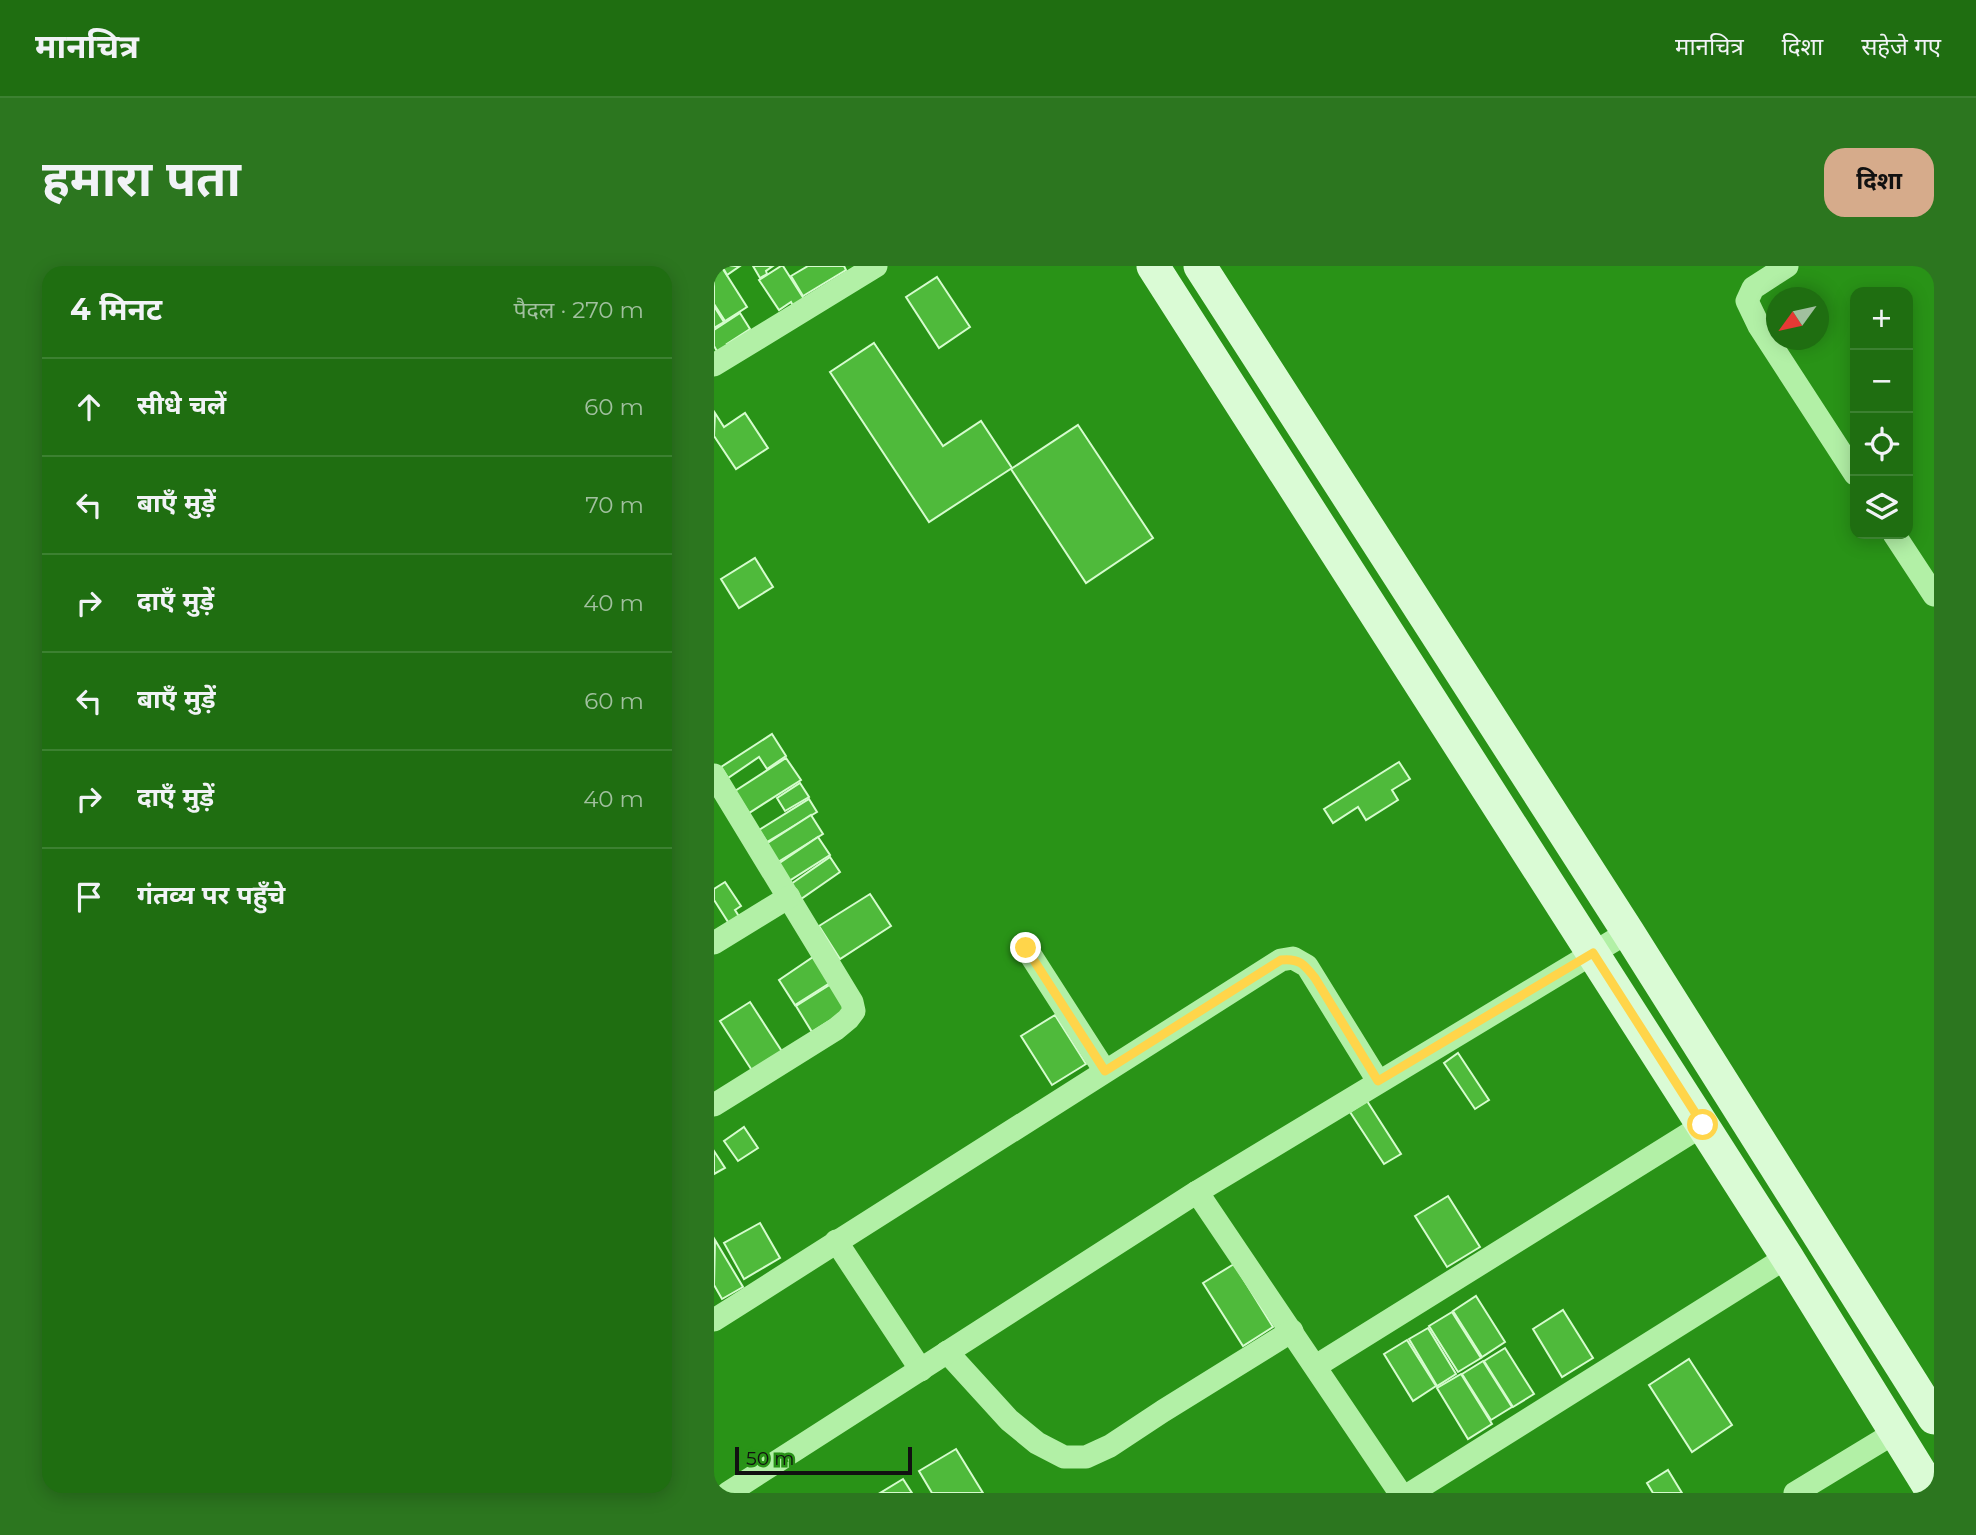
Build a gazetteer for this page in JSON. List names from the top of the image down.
{
  "scale_bar": "50 m",
  "north": "bottom left",
  "page": {
    "header": "मानचित्र",
    "nav": ["मानचित्र", "दिशा", "सहेजे गए"],
    "buttons": "दिशा",
    "title": "हमारा पता",
    "heading": ["4 मिनट", "पैदल · 270 m"],
    "map_buttons": ["+", "−"],
    "list": [
      ["सीधे चलें", "60 m"],
      ["बाएँ मुड़ें", "70 m"],
      ["दाएँ मुड़ें", "40 m"],
      ["बाएँ मुड़ें", "60 m"],
      ["दाएँ मुड़ें", "40 m"],
      "गंतव्य पर पहुँचे"
    ],
    "scale": "50 m"
  }
}
